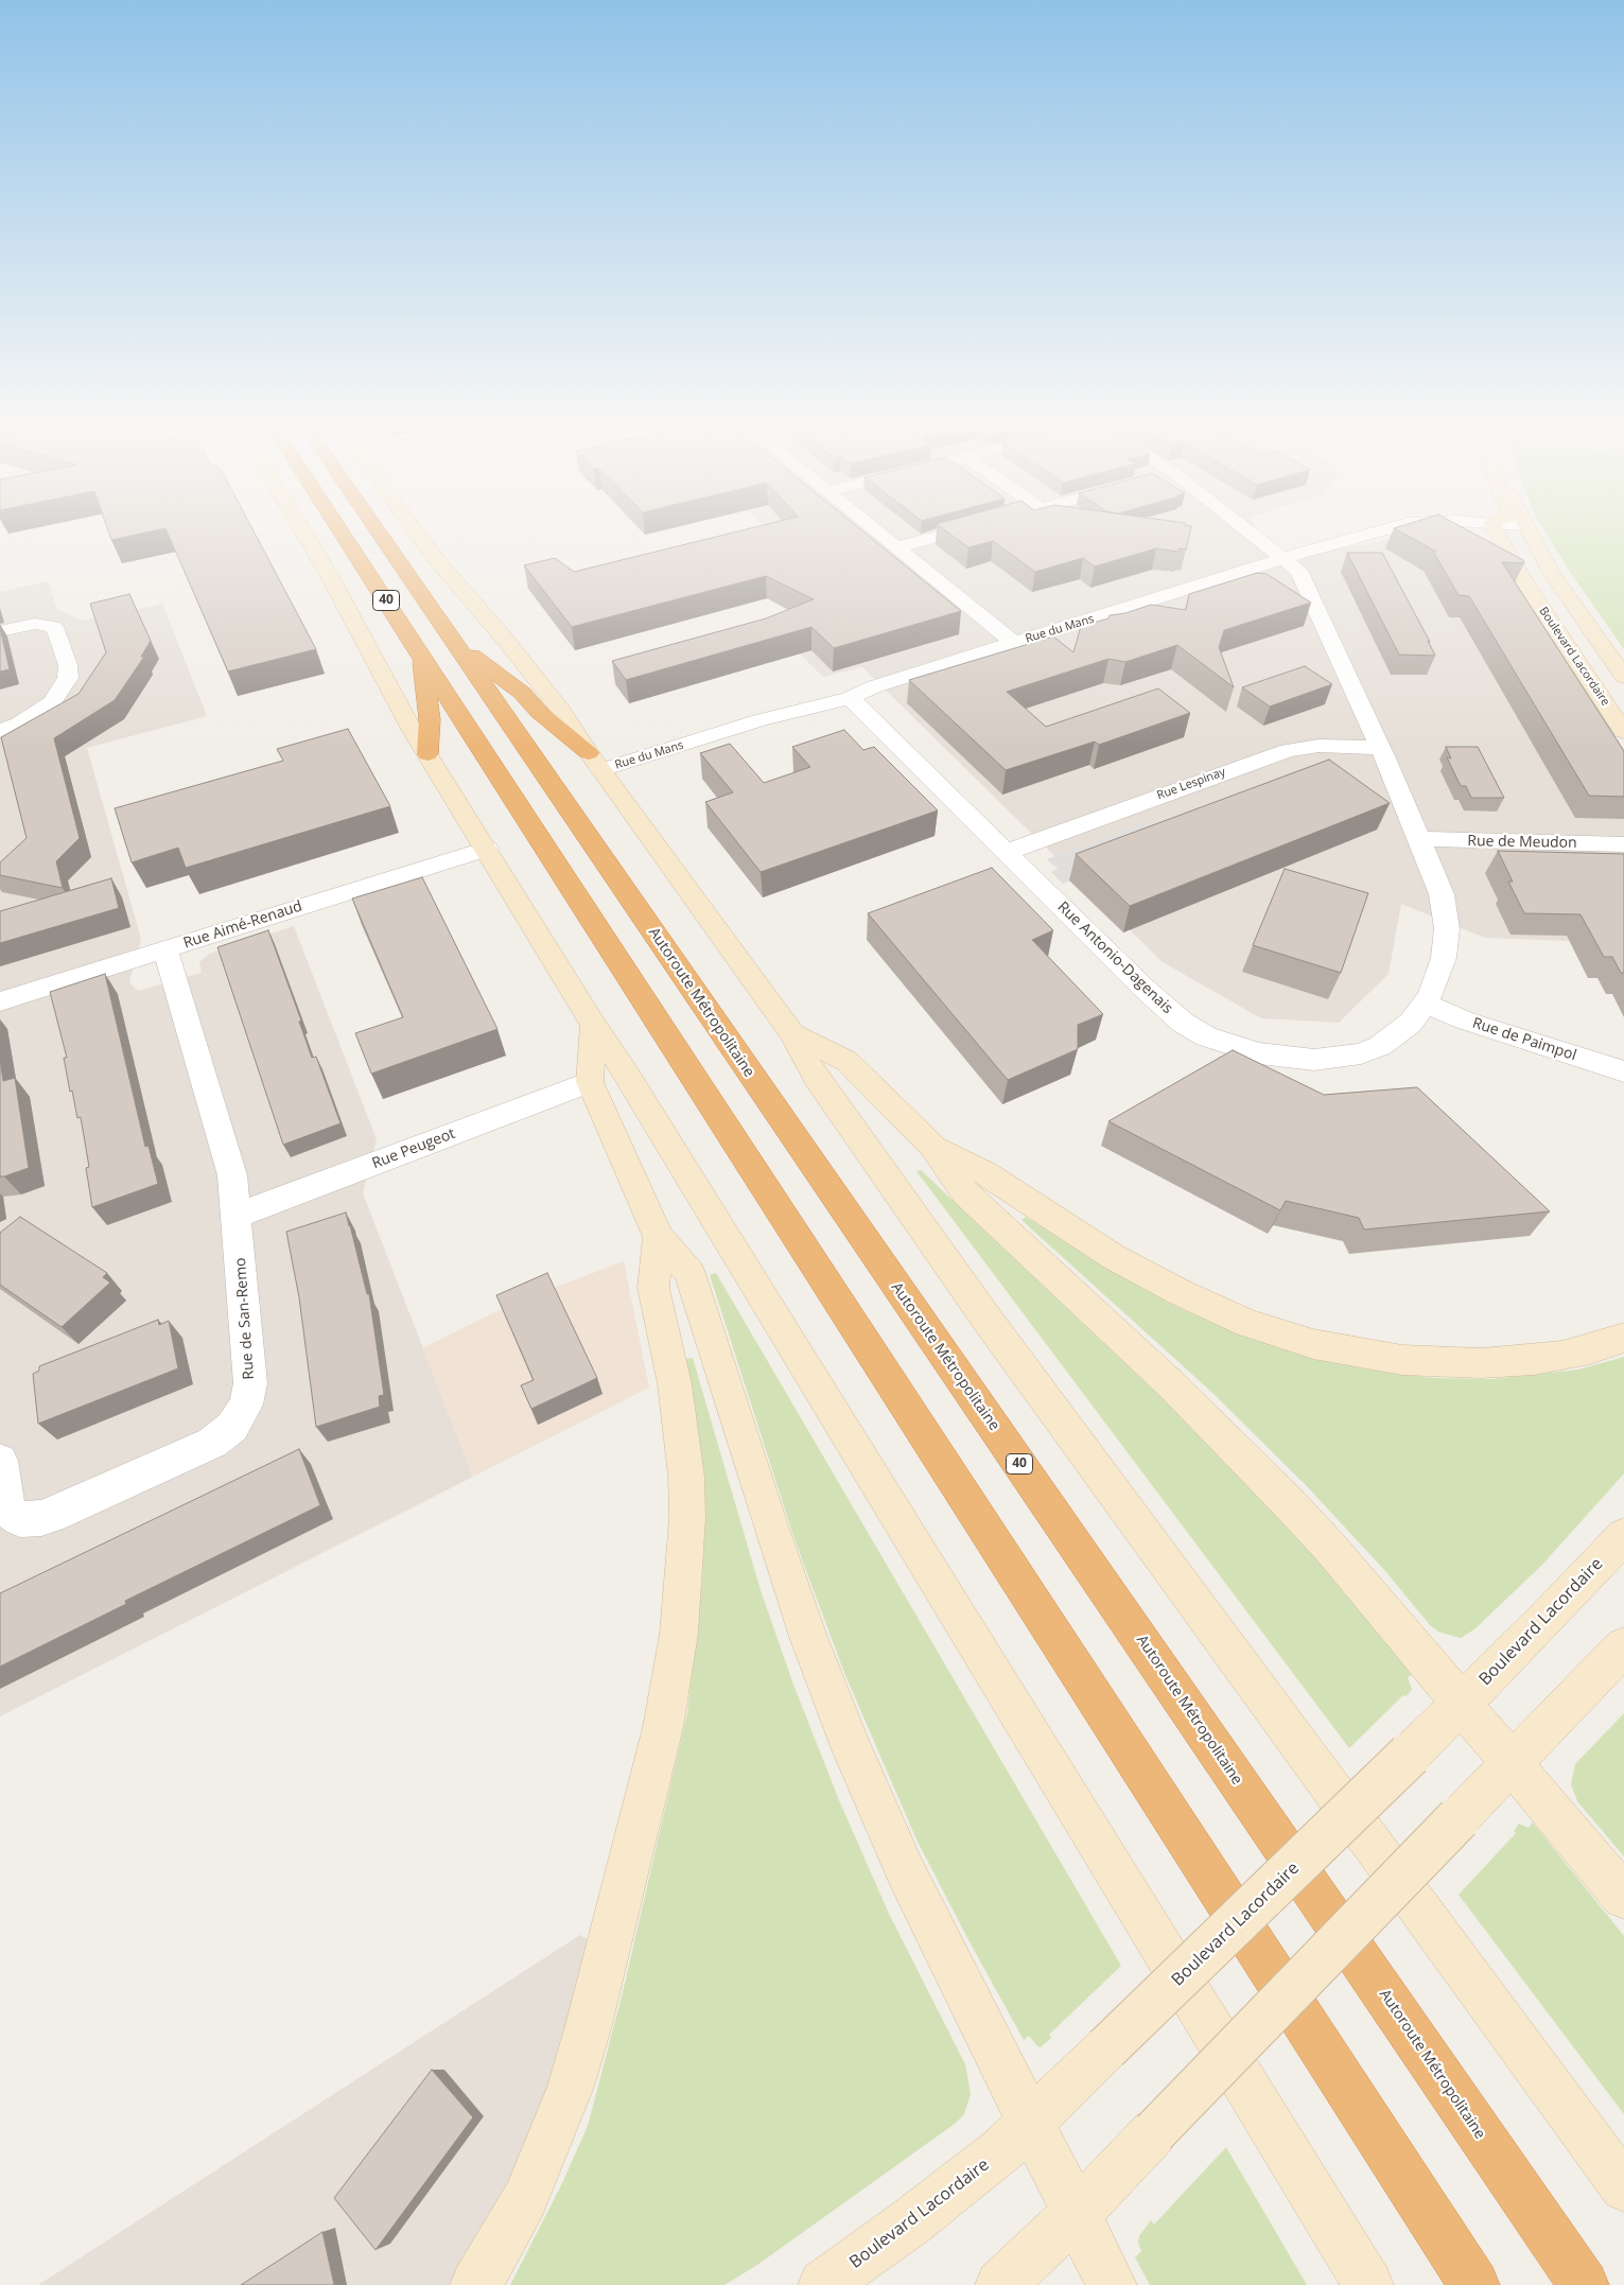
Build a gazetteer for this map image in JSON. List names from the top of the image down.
{
  "streets": {
    "highway": ["40", "Autoroute Métropolitaine"],
    "main road": ["Boulevard Lacordaire"],
    "street": [
      "Rue du Mans",
      "Rue Lespinay",
      "Rue de Meudon",
      "Rue Aimé-Renaud",
      "Rue Antonio-Dagenais",
      "Rue de Paimpol",
      "Rue Peugeot",
      "Rue de San-Remo"
    ]
  },
  "crossings": [
    ["Rue du Mans", "Rue Antonio-Dagenais"],
    ["Rue Lespinay", "Rue Antonio-Dagenais"],
    ["Rue de Meudon", "Rue Antonio-Dagenais"],
    ["Rue Aimé-Renaud", "Rue de San-Remo"],
    ["Rue Antonio-Dagenais", "Rue de Paimpol"],
    ["Rue Peugeot", "Rue de San-Remo"]
  ]
}
